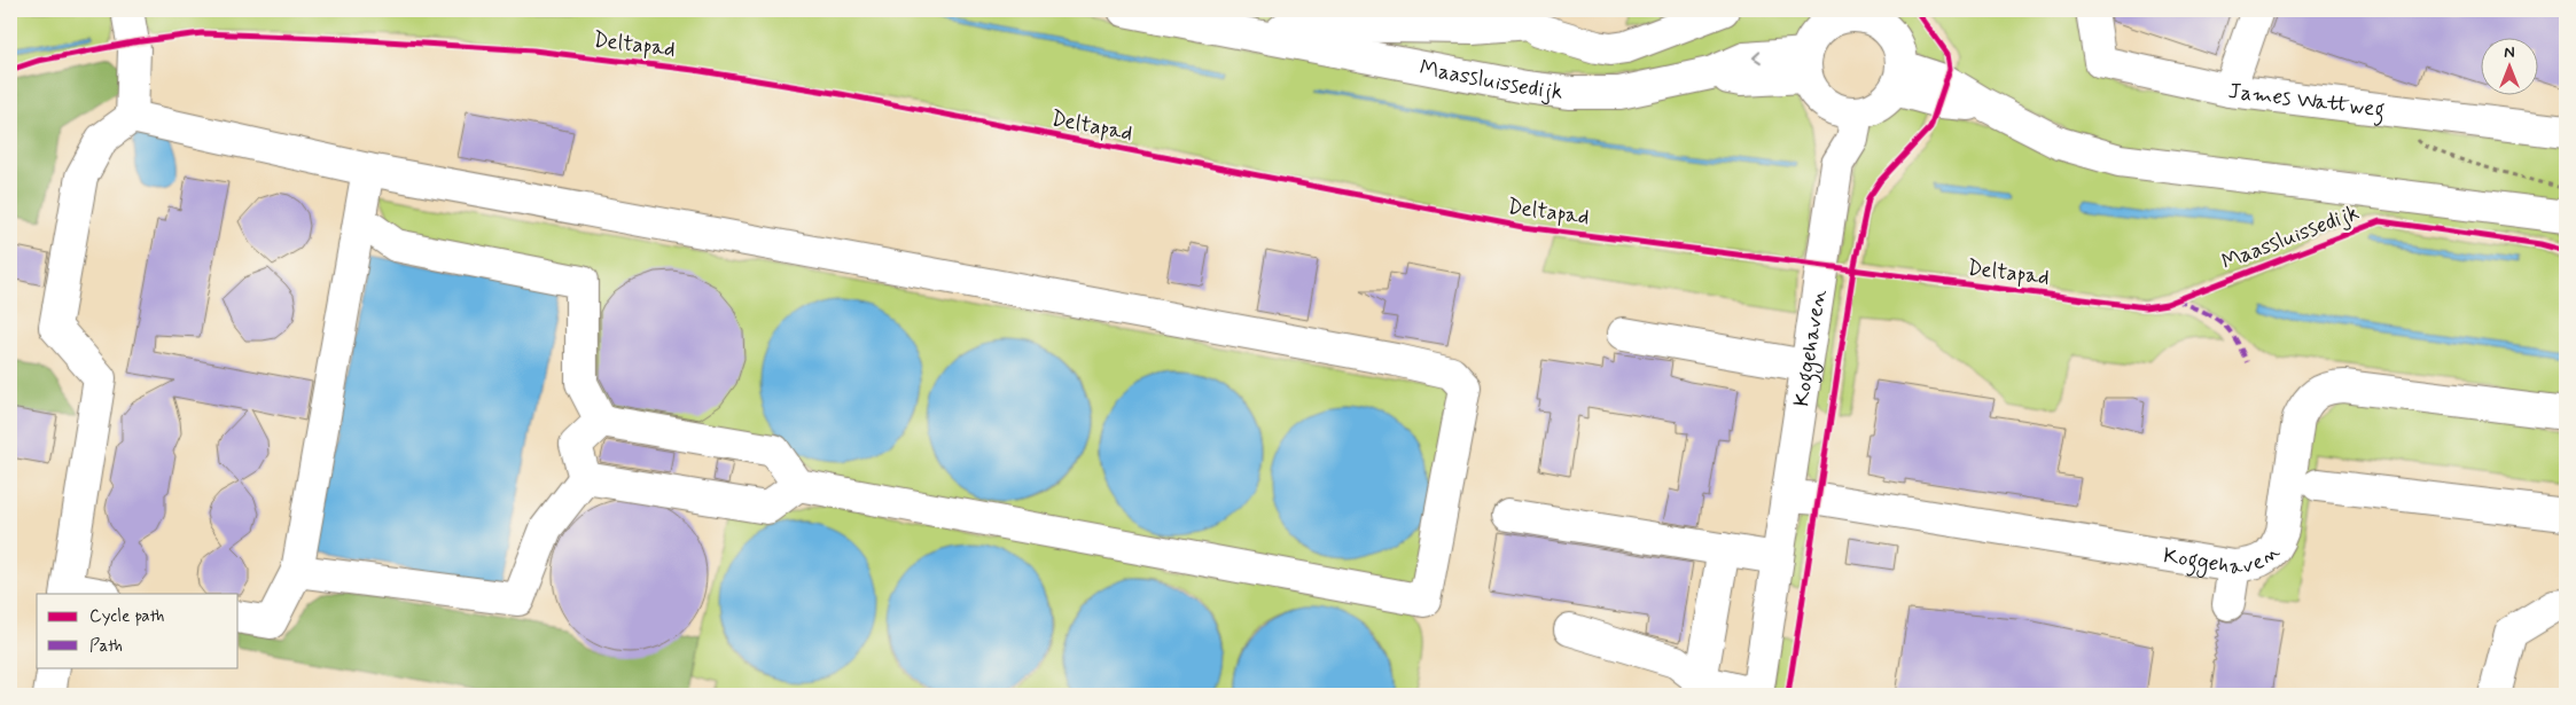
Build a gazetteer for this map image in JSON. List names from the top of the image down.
{
  "streets": {
    "street": ["Maassluissedijk", "James Wattweg", "Koggehaven"],
    "cycle path": ["Deltapad"]
  },
  "crossings": [
    ["Maassluissedijk", "Koggehaven"]
  ],
  "legend": ["Cycle path", "Path"],
  "north": "top"
}
